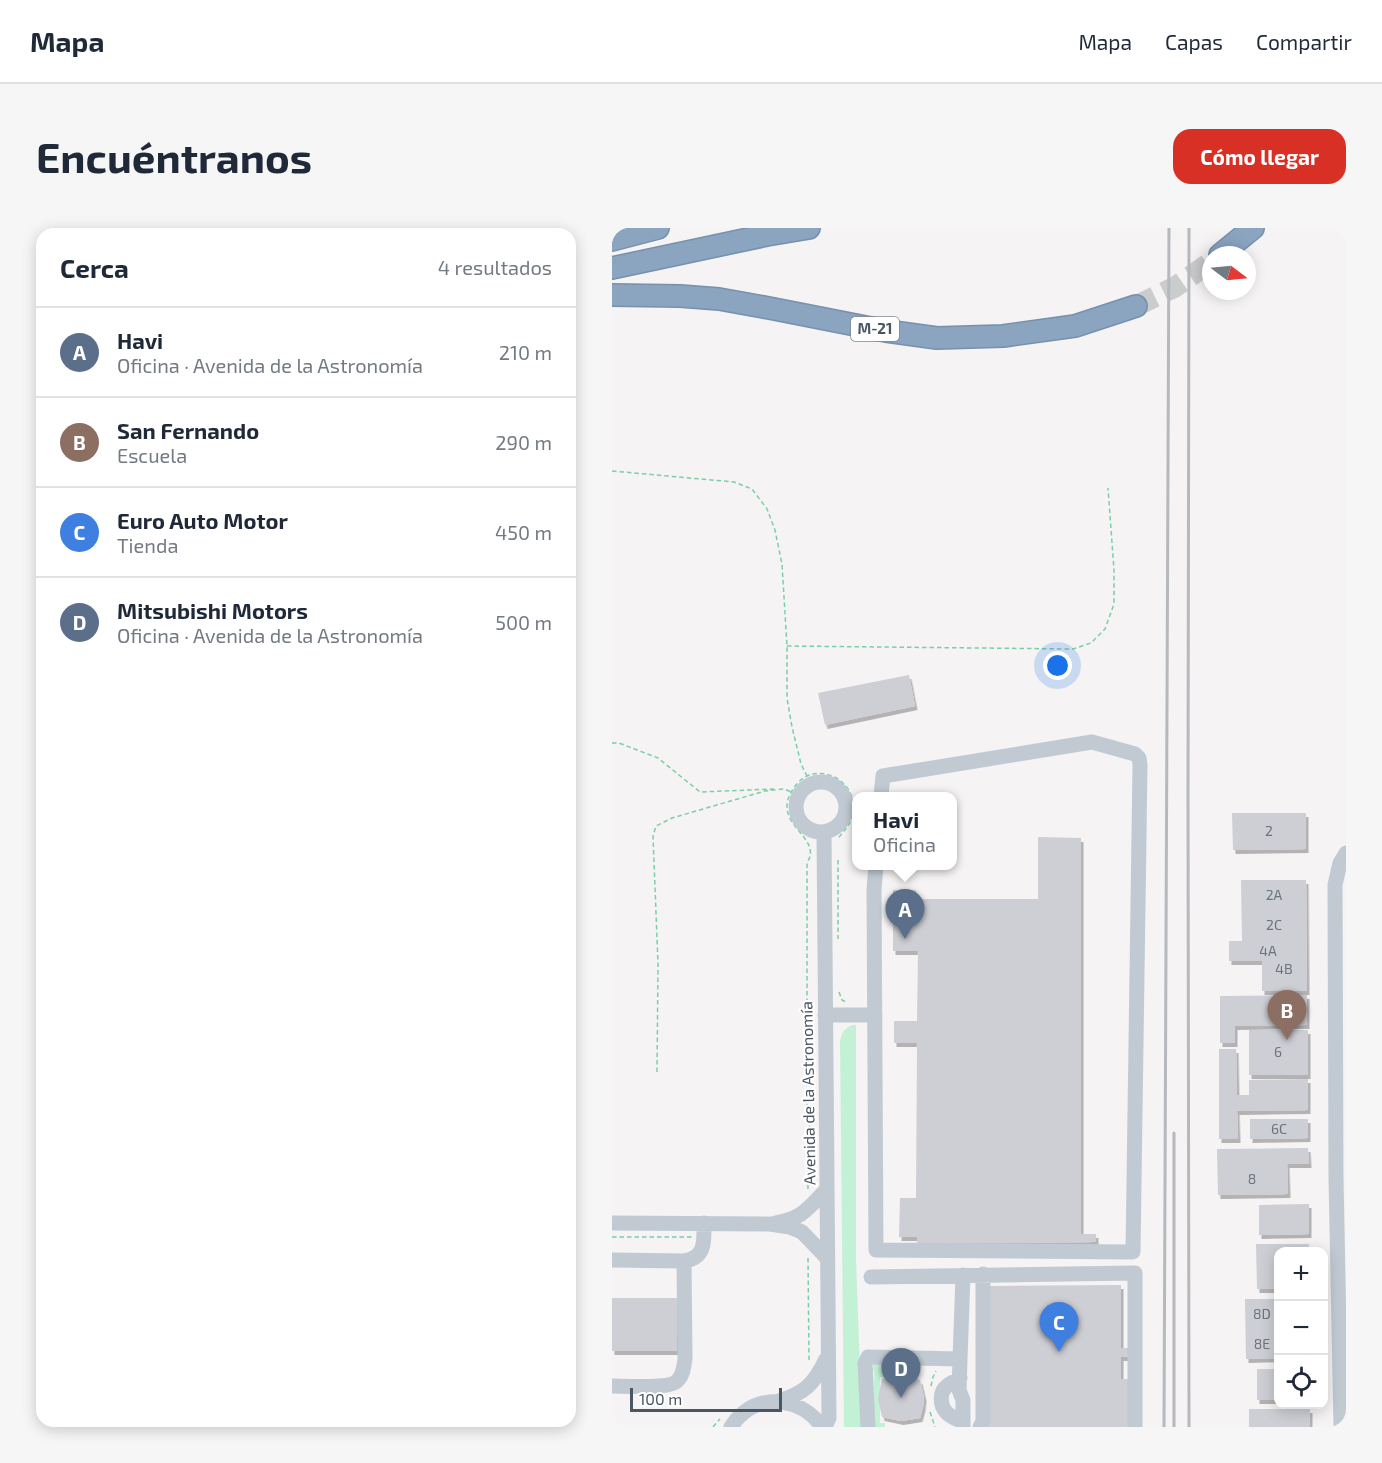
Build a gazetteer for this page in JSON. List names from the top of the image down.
{
  "streets": {
    "highway": ["M-21"],
    "street": ["Avenida de la Astronomía"]
  },
  "house_numbers": [
    "2",
    "2A",
    "2C",
    "4A",
    "4B",
    "6",
    "6C",
    "8",
    "8D",
    "8E"
  ],
  "scale_bar": "100 m",
  "north": "right",
  "page": {
    "header": "Mapa",
    "nav": ["Mapa", "Capas", "Compartir"],
    "buttons": "Cómo llegar",
    "title": "Encuéntranos",
    "heading": ["Cerca", "4 resultados"],
    "list": [
      {
        "mark": "A",
        "name": "Havi",
        "note": "Oficina · Avenida de la Astronomía",
        "value": "210 m"
      },
      {
        "mark": "B",
        "name": "San Fernando",
        "note": "Escuela",
        "value": "290 m"
      },
      {
        "mark": "C",
        "name": "Euro Auto Motor",
        "note": "Tienda",
        "value": "450 m"
      },
      {
        "mark": "D",
        "name": "Mitsubishi Motors",
        "note": "Oficina · Avenida de la Astronomía",
        "value": "500 m"
      }
    ],
    "popup": ["Havi", "Oficina"],
    "pins": [
      "A",
      "B",
      "C",
      "D"
    ],
    "map_buttons": ["+", "−"],
    "scale": "100 m"
  }
}
